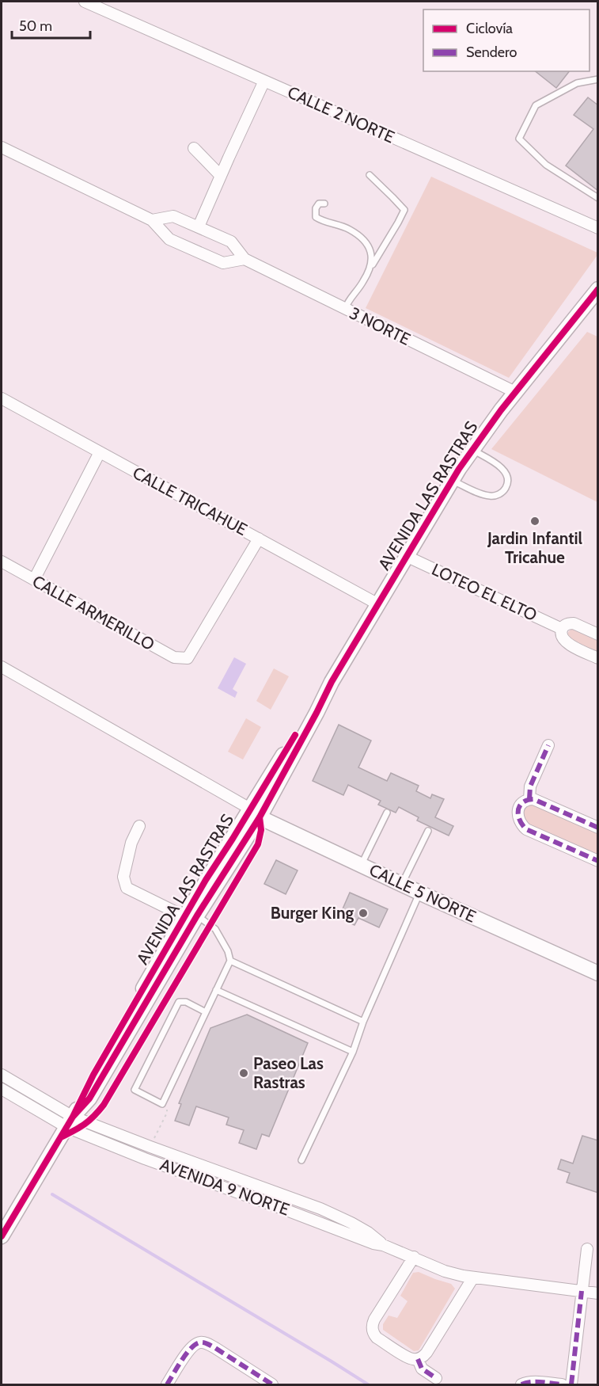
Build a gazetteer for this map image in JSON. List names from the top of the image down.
{
  "streets": {
    "street": [
      "CALLE 2 NORTE",
      "3 NORTE",
      "AVENIDA LAS RASTRAS",
      "CALLE TRICAHUE",
      "LOTEO EL ELTO",
      "CALLE ARMERILLO",
      "CALLE 5 NORTE",
      "AVENIDA 9 NORTE"
    ]
  },
  "crossings": [
    ["3 NORTE", "AVENIDA LAS RASTRAS"],
    ["AVENIDA LAS RASTRAS", "CALLE TRICAHUE"],
    ["AVENIDA LAS RASTRAS", "LOTEO EL ELTO"],
    ["AVENIDA LAS RASTRAS", "CALLE 5 NORTE"],
    ["AVENIDA LAS RASTRAS", "AVENIDA 9 NORTE"],
    ["CALLE TRICAHUE", "CALLE ARMERILLO"]
  ],
  "places": ["Jardin Infantil Tricahue", "Burger King", "Paseo Las Rastras"],
  "legend": ["Ciclovía", "Sendero"],
  "scale_bar": "50 m"
}
